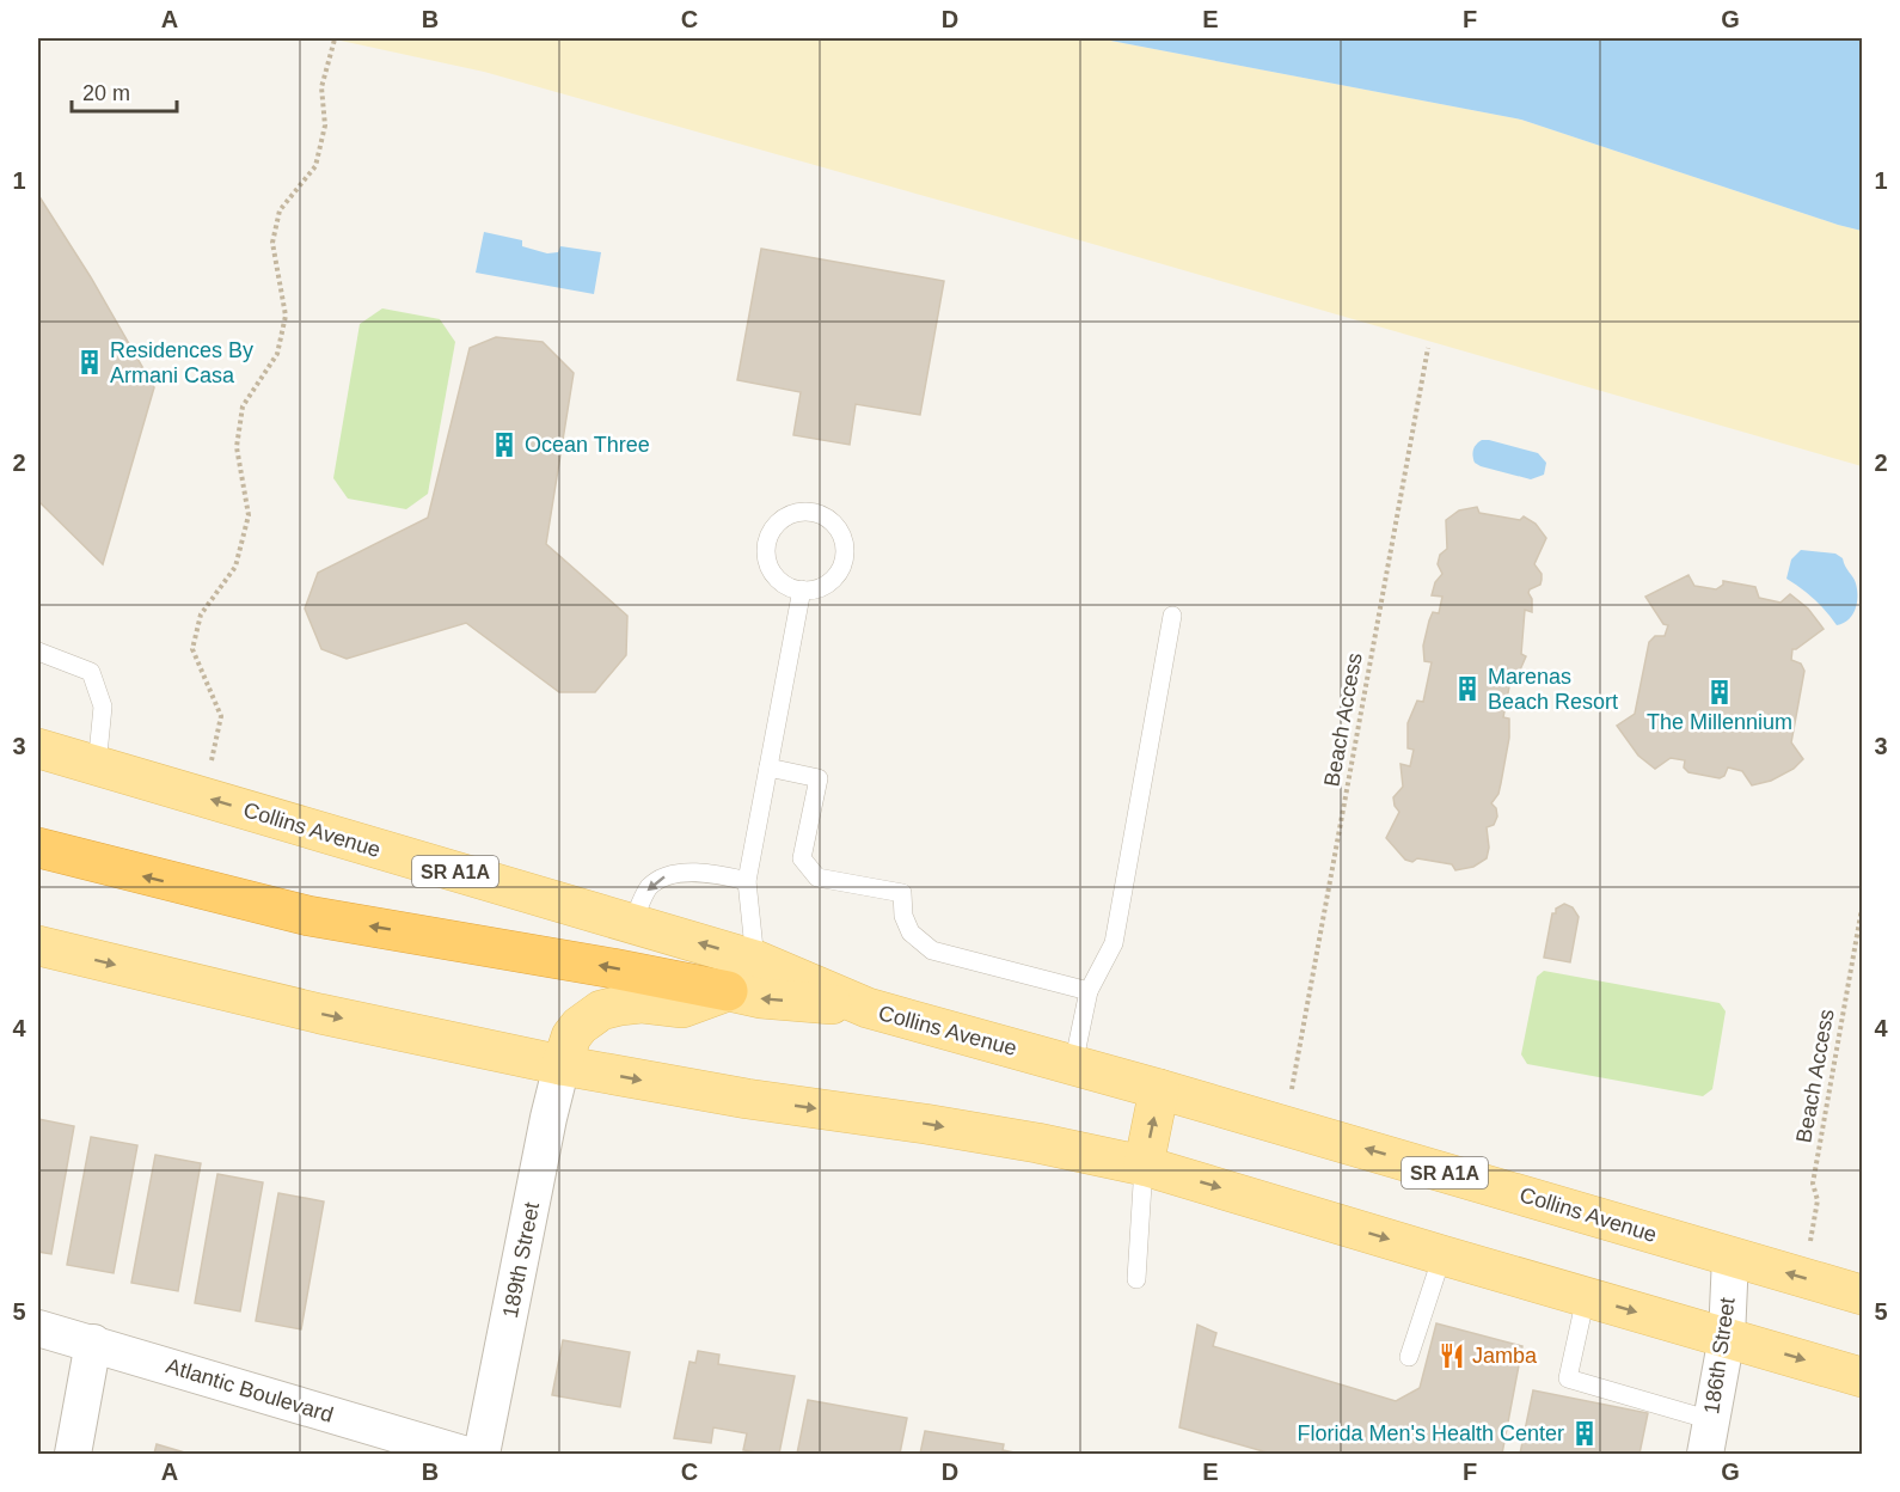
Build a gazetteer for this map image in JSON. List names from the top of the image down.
{
  "streets": {
    "main road": ["Collins Avenue", "SR A1A"],
    "street": ["189th Street", "186th Street", "Atlantic Boulevard"],
    "path": ["Beach Access"]
  },
  "crossings": [
    ["Collins Avenue", "186th Street"]
  ],
  "places": {
    "building": [
      "Residences By Armani Casa",
      "Ocean Three",
      "Marenas Beach Resort",
      "The Millennium",
      "Florida Men's Health Center"
    ],
    "restaurant": ["Jamba"]
  },
  "scale_bar": "20 m",
  "grid": {
    "columns": [
      "A",
      "B",
      "C",
      "D",
      "E",
      "F",
      "G"
    ],
    "rows": [
      "1",
      "2",
      "3",
      "4",
      "5"
    ]
  }
}
